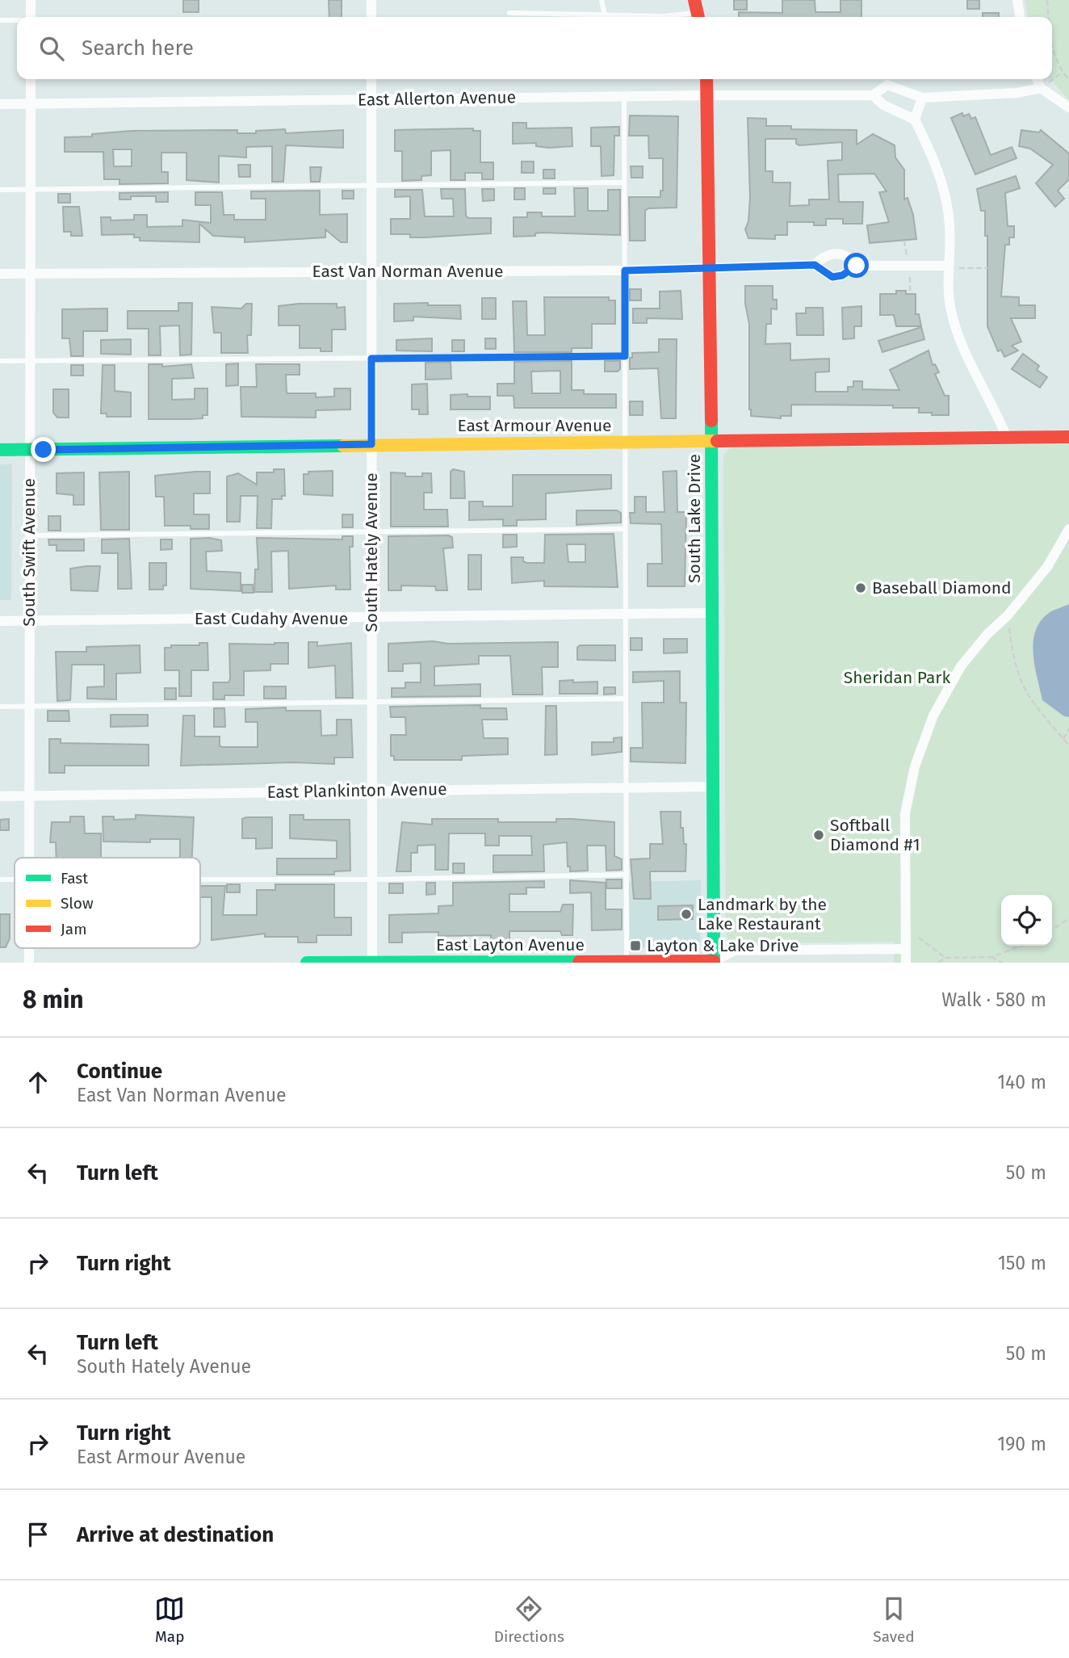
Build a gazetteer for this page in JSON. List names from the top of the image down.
{
  "streets": {
    "main road": ["East Armour Avenue", "South Lake Drive", "East Layton Avenue"],
    "street": [
      "East Allerton Avenue",
      "East Van Norman Avenue",
      "South Swift Avenue",
      "South Hately Avenue",
      "East Cudahy Avenue",
      "East Plankinton Avenue"
    ]
  },
  "crossings": [
    ["East Allerton Avenue", "South Lake Drive"],
    ["East Allerton Avenue", "South Swift Avenue"],
    ["East Allerton Avenue", "South Hately Avenue"],
    ["East Van Norman Avenue", "South Lake Drive"],
    ["East Van Norman Avenue", "South Swift Avenue"],
    ["East Van Norman Avenue", "South Hately Avenue"],
    ["East Armour Avenue", "South Lake Drive"],
    ["East Armour Avenue", "South Swift Avenue"],
    ["East Armour Avenue", "South Hately Avenue"],
    ["South Lake Drive", "East Cudahy Avenue"],
    ["South Lake Drive", "East Plankinton Avenue"],
    ["South Lake Drive", "East Layton Avenue"],
    ["South Swift Avenue", "East Cudahy Avenue"],
    ["South Swift Avenue", "East Plankinton Avenue"],
    ["South Hately Avenue", "East Cudahy Avenue"],
    ["South Hately Avenue", "East Plankinton Avenue"],
    ["South Hately Avenue", "East Layton Avenue"]
  ],
  "parks": ["Sheridan Park"],
  "places": {
    "other": ["Baseball Diamond", "Softball Diamond #1", "Landmark by the Lake Restaurant"],
    "transit": ["Layton & Lake Drive"]
  },
  "legend": ["Fast", "Slow", "Jam"],
  "page": {
    "search": "Search here",
    "heading": ["8 min", "Walk · 580 m"],
    "list": [
      ["Continue", "East Van Norman Avenue", "140 m"],
      ["Turn left", "50 m"],
      ["Turn right", "150 m"],
      ["Turn left", "South Hately Avenue", "50 m"],
      ["Turn right", "East Armour Avenue", "190 m"],
      "Arrive at destination"
    ],
    "nav": ["Map", "Directions", "Saved"]
  }
}
